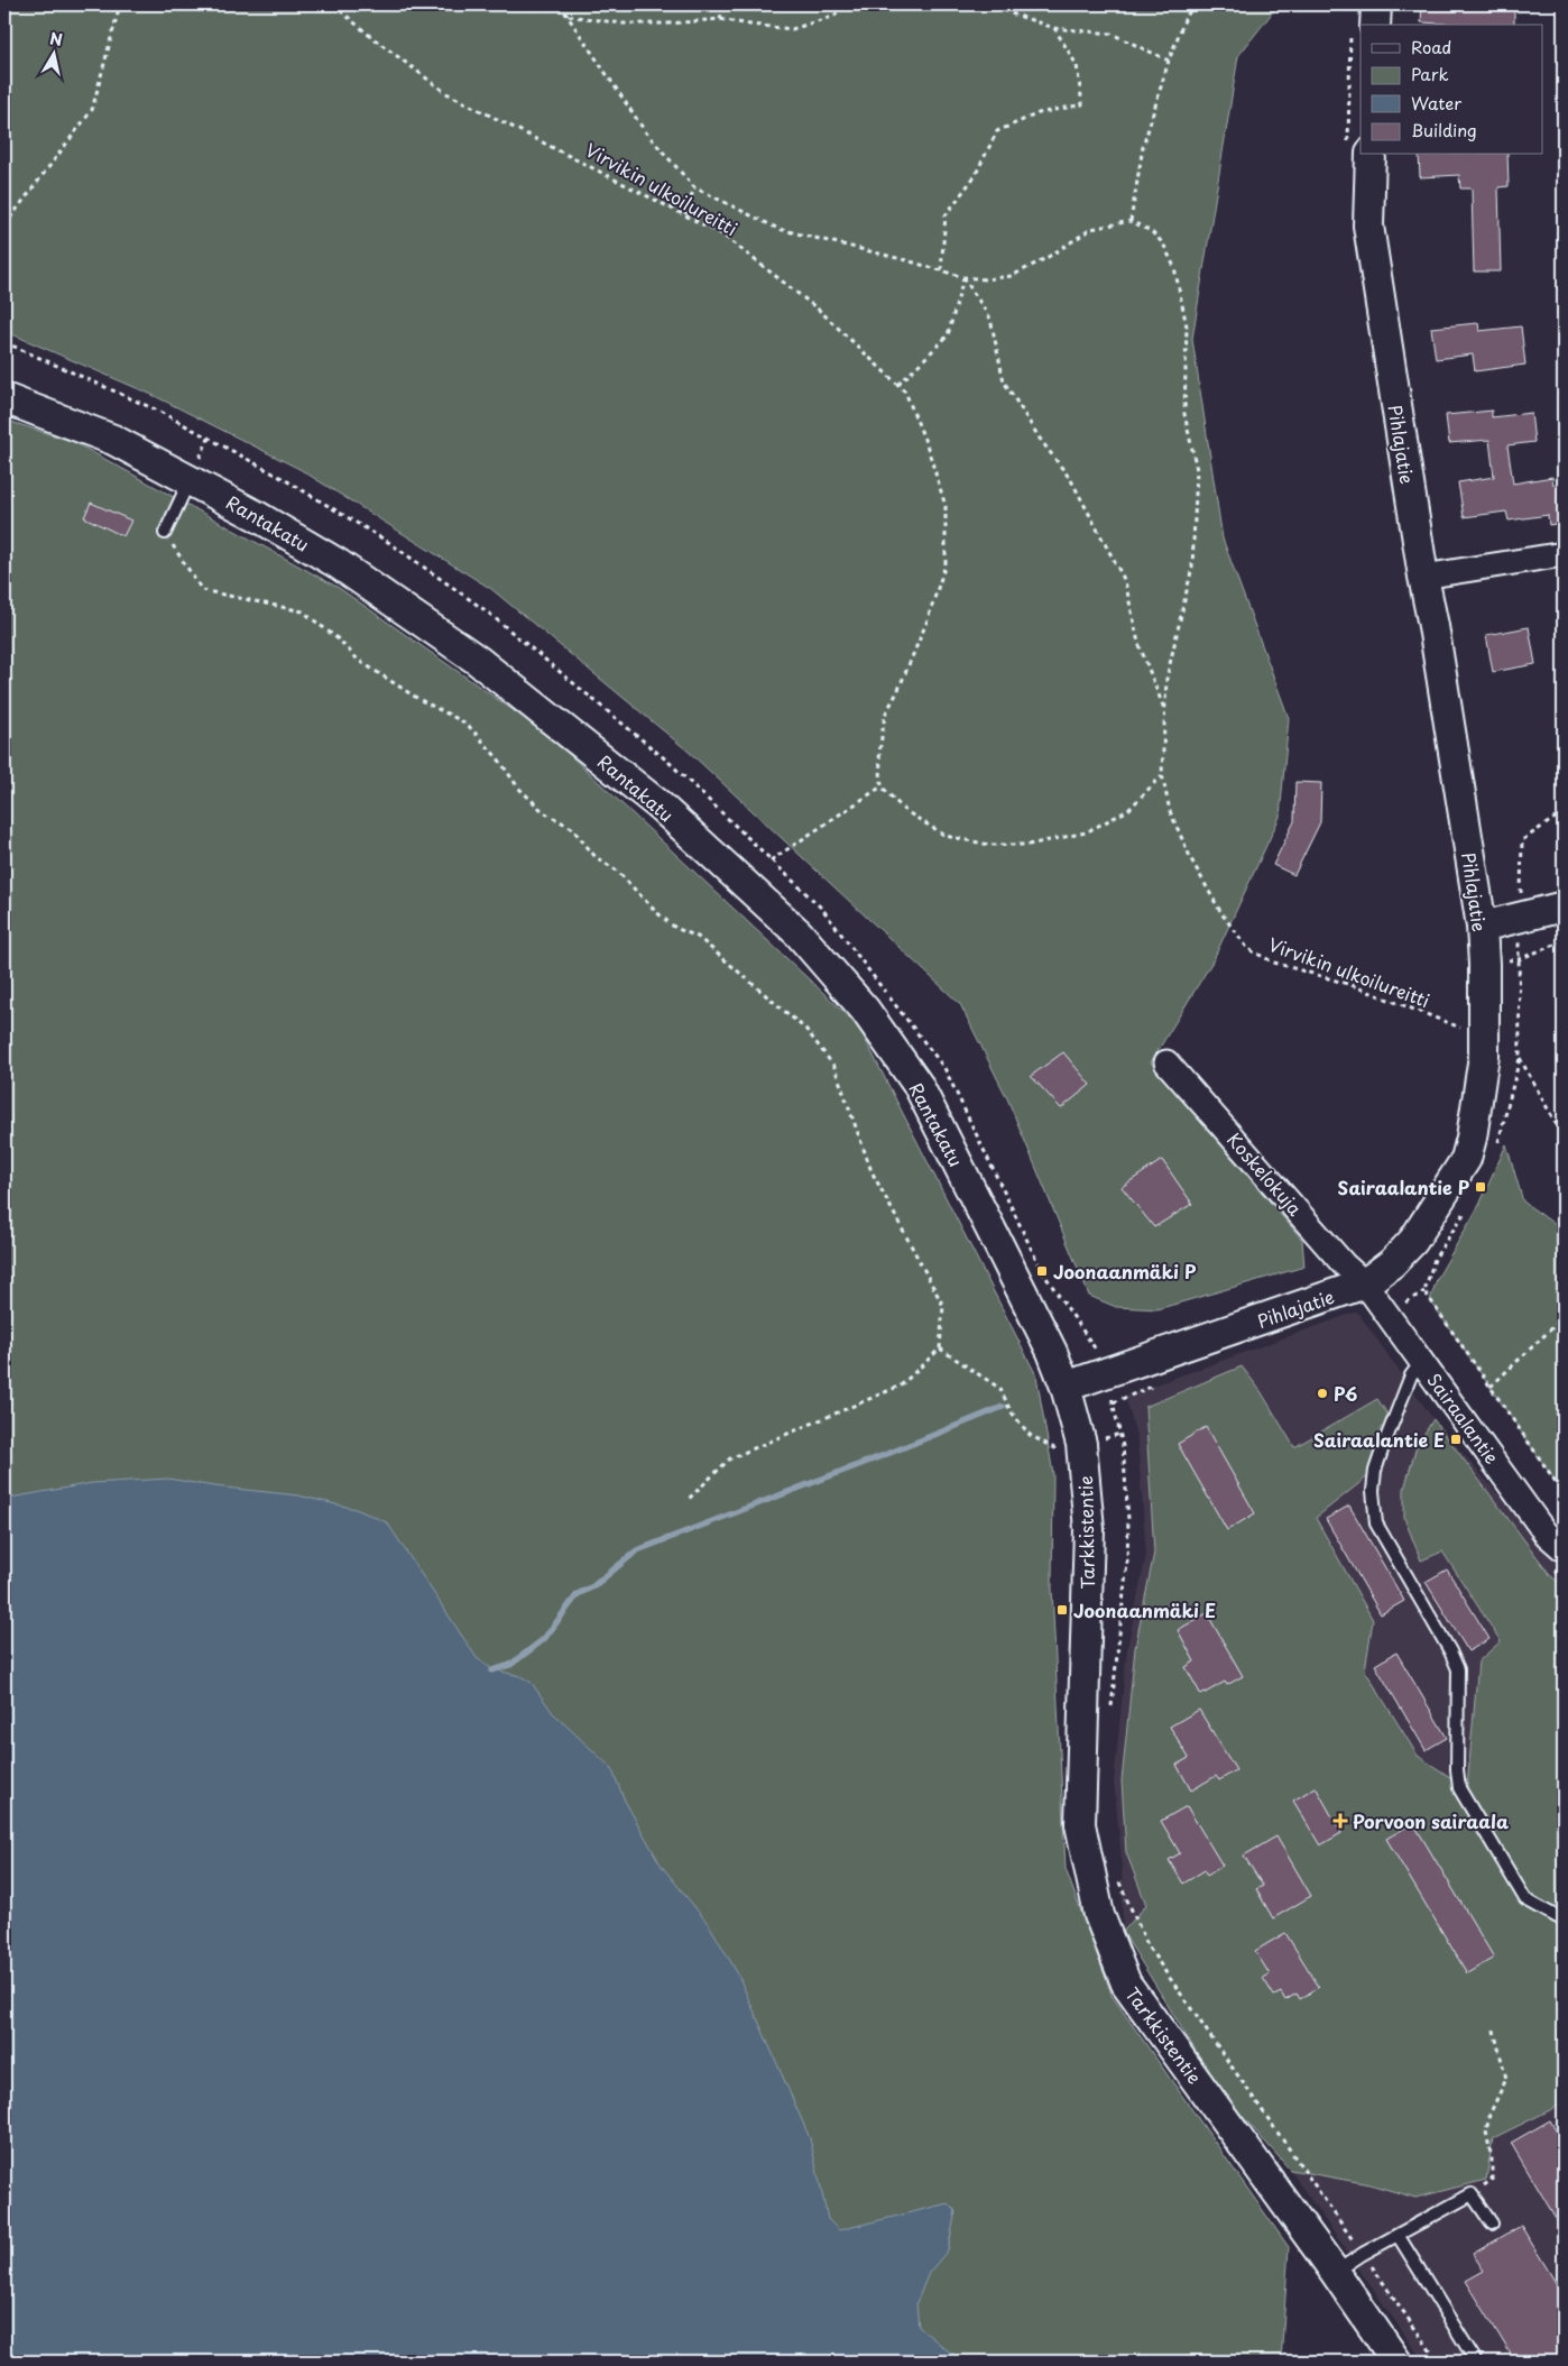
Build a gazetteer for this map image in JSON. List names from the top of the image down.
{
  "streets": {
    "street": [
      "Pihlajatie",
      "Rantakatu",
      "Koskelokuja",
      "Sairaalantie",
      "Tarkkistentie"
    ],
    "path": ["Virvikin ulkoilureitti"]
  },
  "crossings": [
    ["Pihlajatie", "Rantakatu"],
    ["Pihlajatie", "Koskelokuja"],
    ["Pihlajatie", "Sairaalantie"],
    ["Pihlajatie", "Tarkkistentie"],
    ["Rantakatu", "Tarkkistentie"],
    ["Koskelokuja", "Sairaalantie"]
  ],
  "places": {
    "transit": [
      "Sairaalantie P",
      "Joonaanmäki P",
      "Sairaalantie E",
      "Joonaanmäki E"
    ],
    "other": ["P6"],
    "health": ["Porvoon sairaala"]
  },
  "legend": [
    "Road",
    "Park",
    "Water",
    "Building"
  ],
  "north": "top"
}
